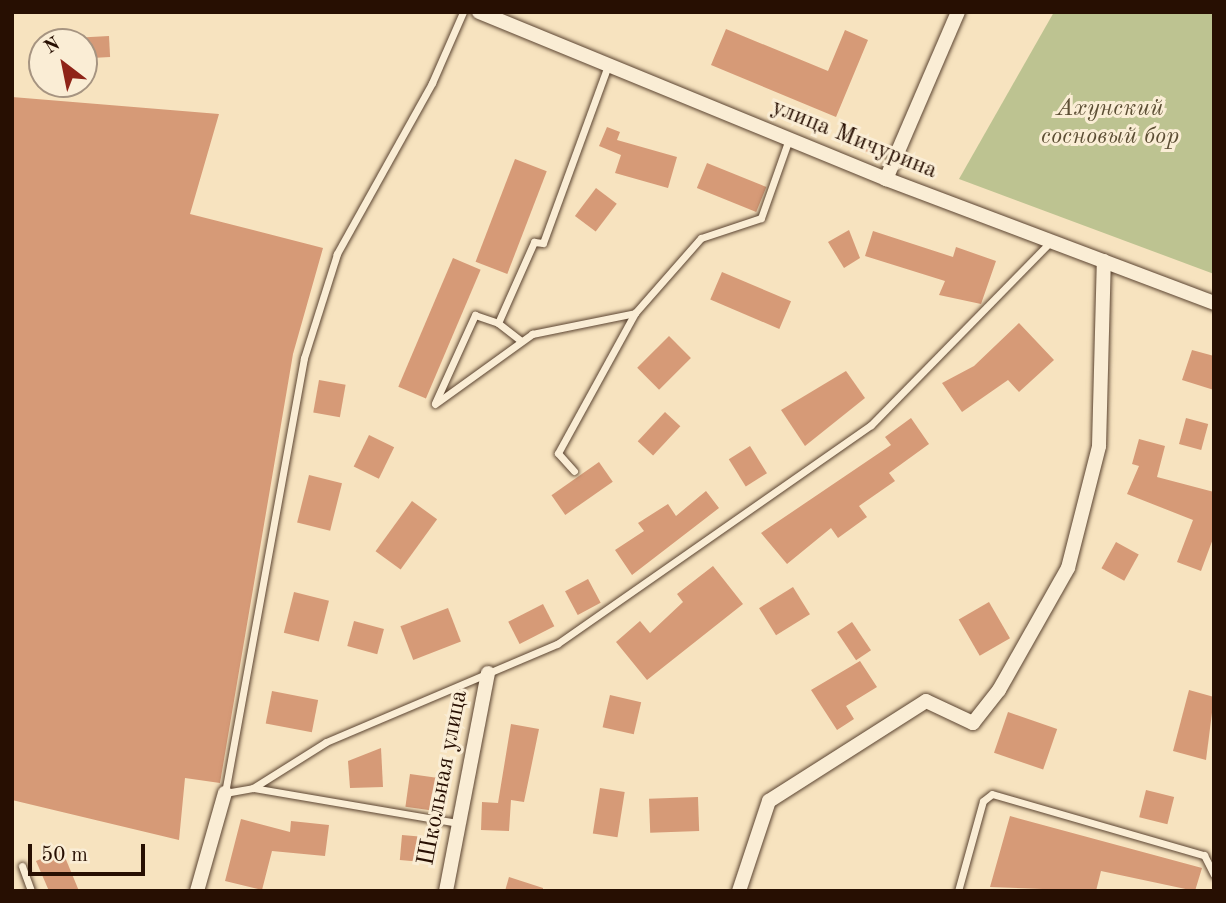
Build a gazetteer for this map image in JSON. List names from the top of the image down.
{
  "streets": {
    "street": ["улица Мичурина", "Школьная улица"]
  },
  "parks": ["Ахунский сосновый бор"],
  "scale_bar": "50 m",
  "north": "top left"
}
